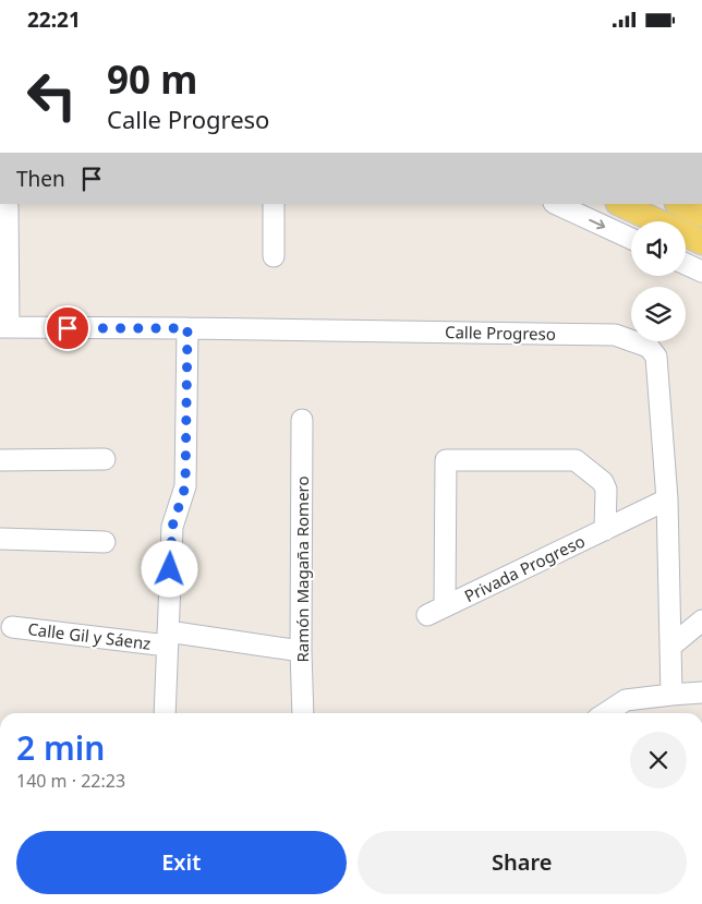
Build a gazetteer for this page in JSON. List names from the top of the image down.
{
  "streets": {
    "street": [
      "Calle Progreso",
      "Privada Progreso",
      "Ramón Magaña Romero",
      "Calle Gil y Sáenz"
    ]
  },
  "crossings": [
    ["Calle Progreso", "Privada Progreso"],
    ["Ramón Magaña Romero", "Calle Gil y Sáenz"]
  ],
  "page": {
    "status": "22:21",
    "turn": ["90 m", "Calle Progreso"],
    "then": "Then",
    "heading": ["2 min", "140 m · 22:23"],
    "buttons": ["Exit", "Share"]
  }
}
